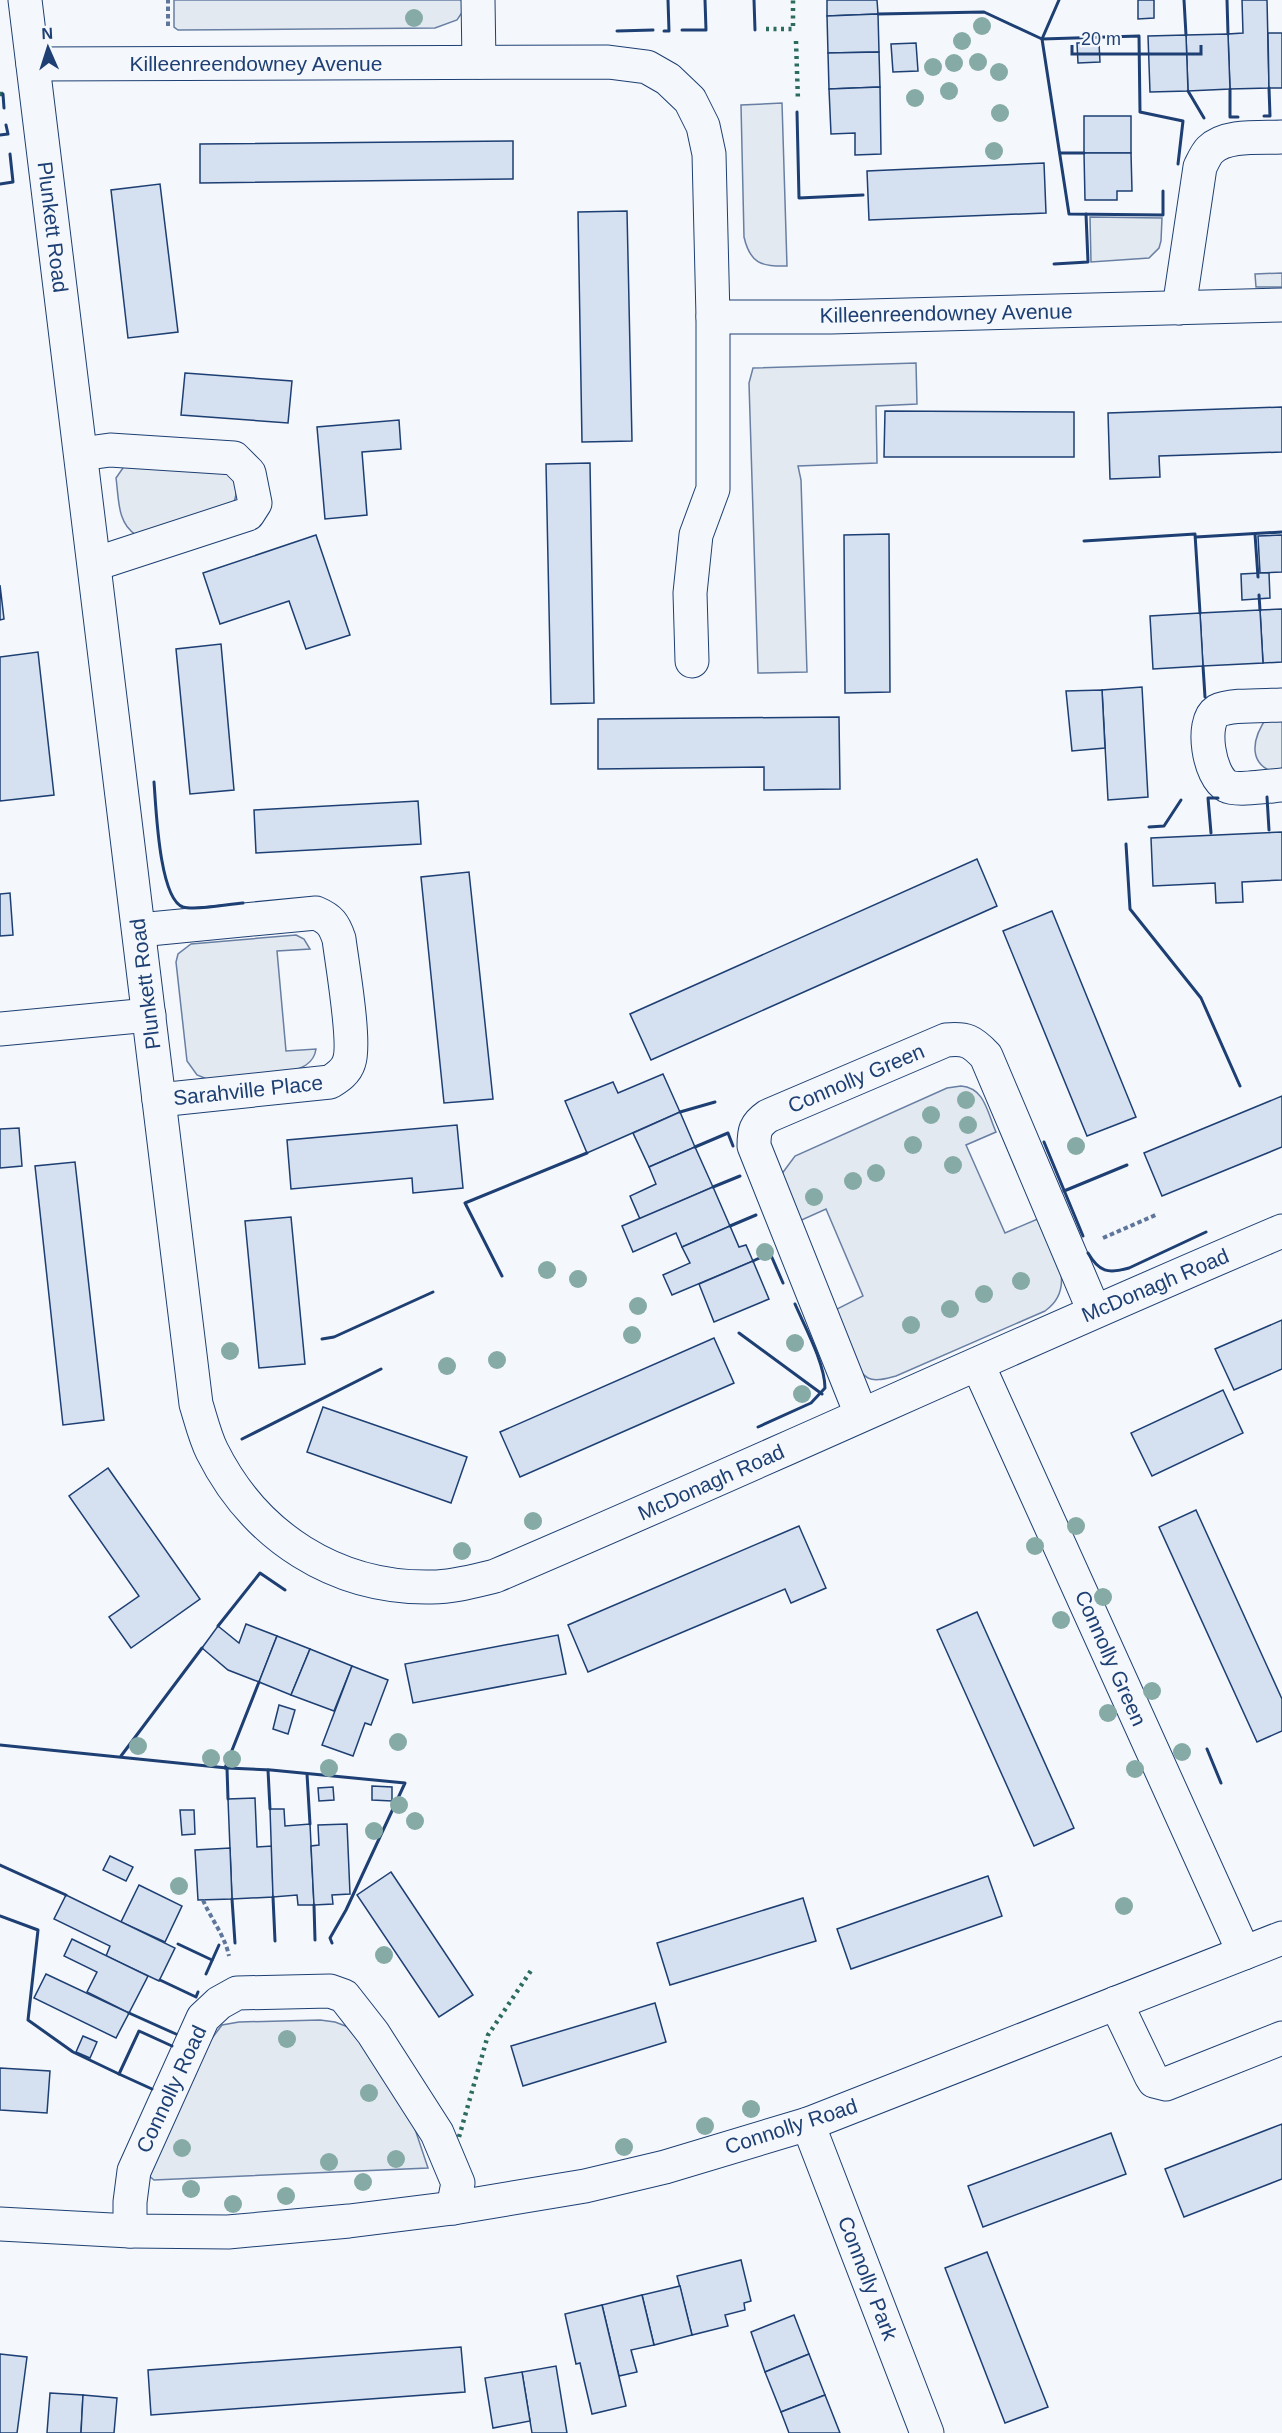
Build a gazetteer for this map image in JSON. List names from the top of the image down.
{
  "streets": {
    "street": [
      "Killeenreendowney Avenue",
      "Plunkett Road",
      "Connolly Green",
      "Sarahville Place",
      "McDonagh Road",
      "Connolly Road",
      "Connolly Park"
    ]
  },
  "crossings": [
    ["Killeenreendowney Avenue", "Plunkett Road"],
    ["Plunkett Road", "Sarahville Place"],
    ["Plunkett Road", "McDonagh Road"],
    ["Connolly Green", "McDonagh Road"],
    ["Connolly Green", "Connolly Road"],
    ["Connolly Road", "Connolly Park"]
  ],
  "scale_bar": "20 m",
  "north": "top"
}
